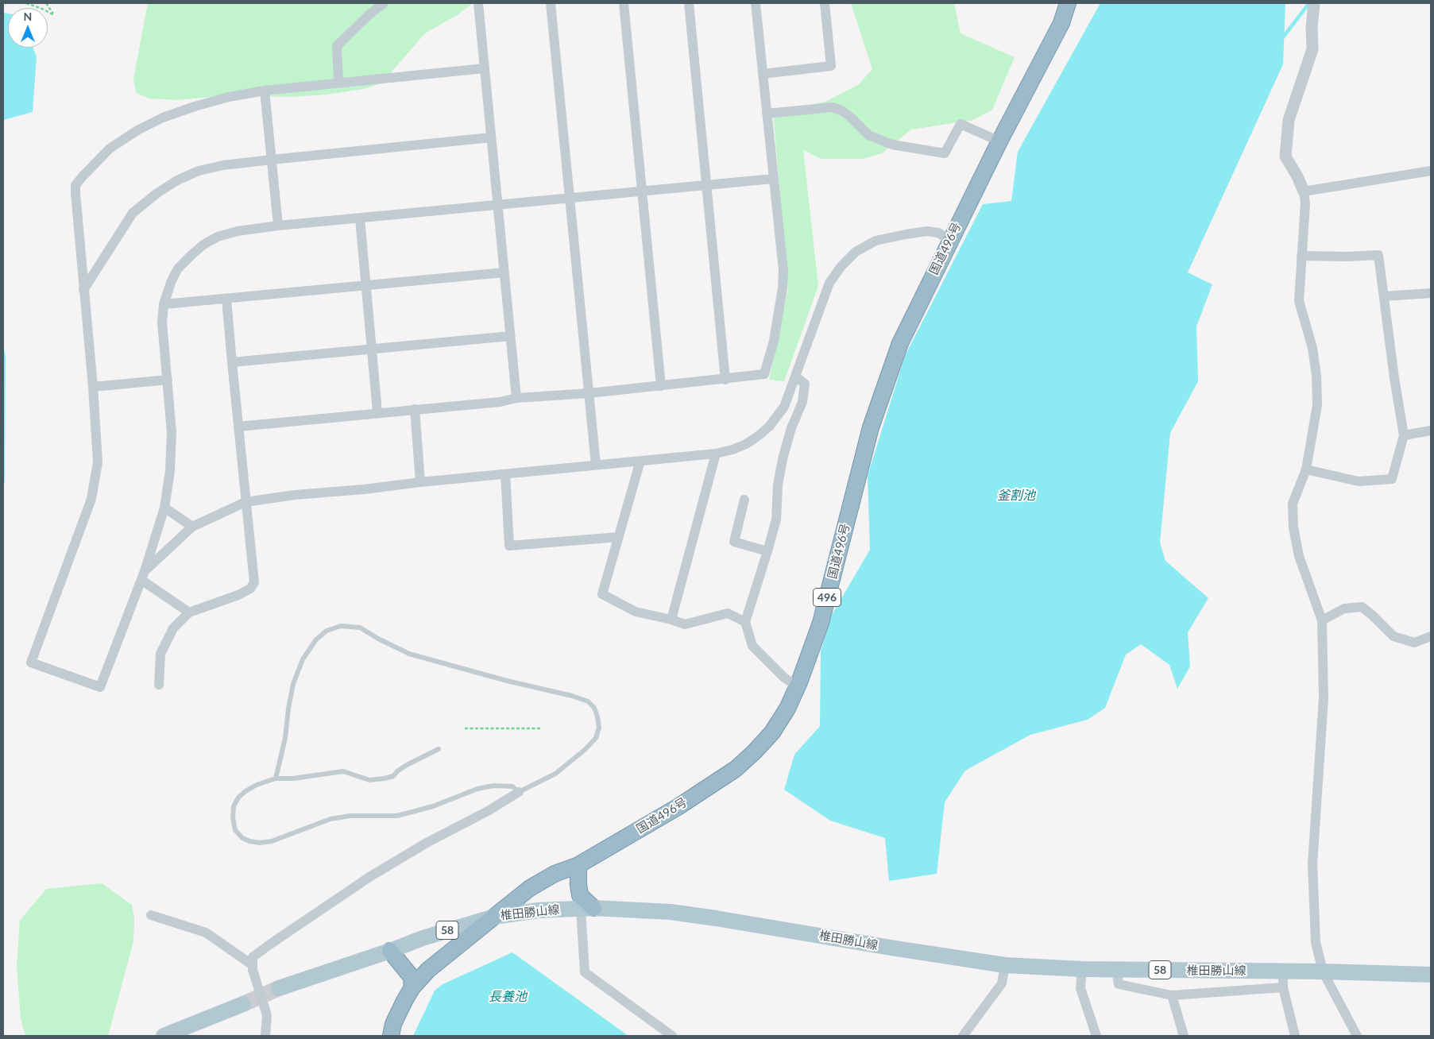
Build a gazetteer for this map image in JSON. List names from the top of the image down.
{
  "streets": {
    "highway": ["国道496号", "496"],
    "main road": ["椎田勝山線", "58"]
  },
  "crossings": [
    ["国道496号", "椎田勝山線"]
  ],
  "water": ["釜割池", "長養池"],
  "north": "top"
}
